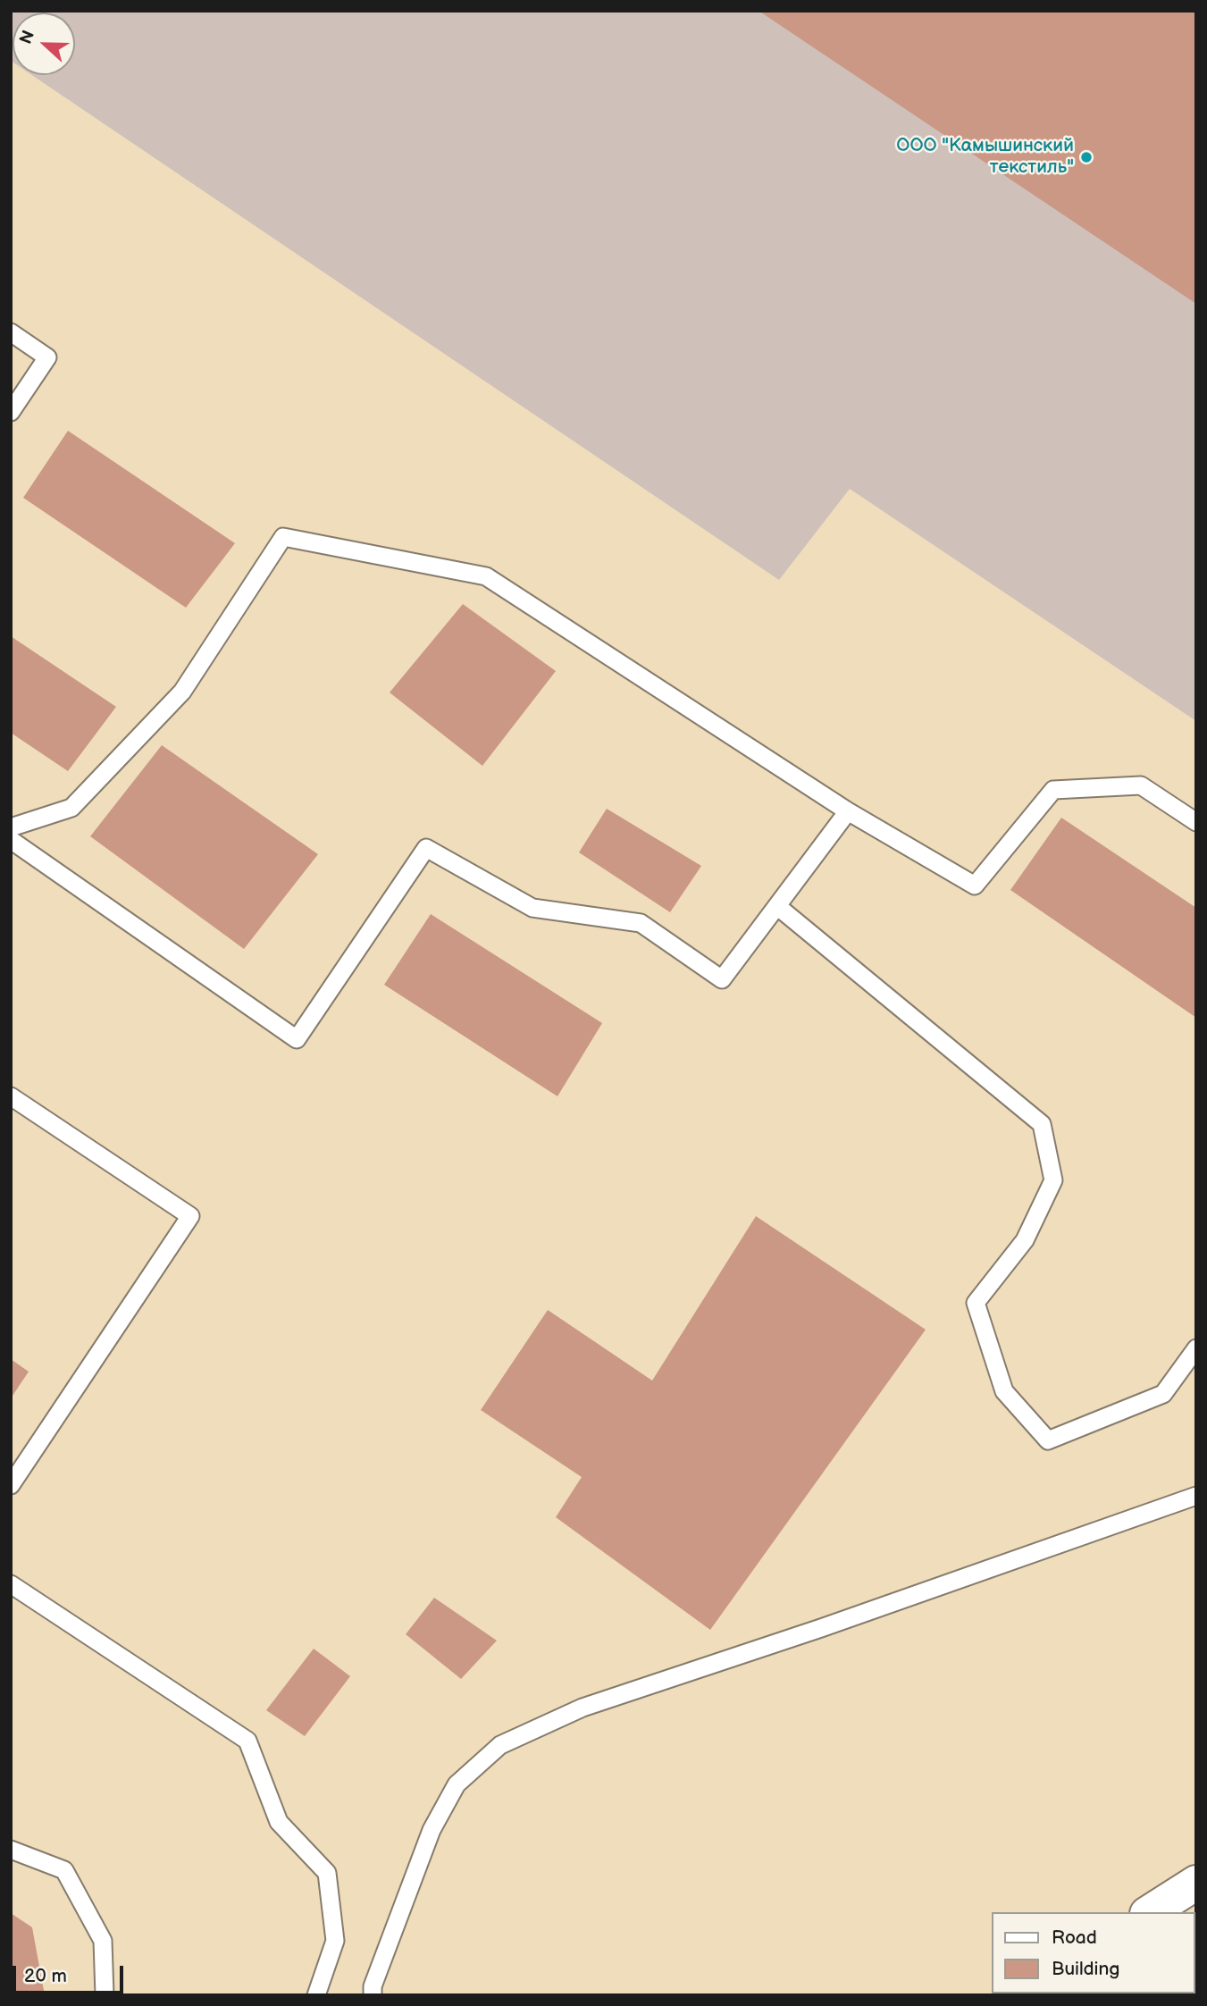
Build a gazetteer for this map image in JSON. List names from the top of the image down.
{
  "places": ["ООО \"Камышинский текстиль\""],
  "legend": ["Road", "Building"],
  "scale_bar": "20 m",
  "north": "left"
}
